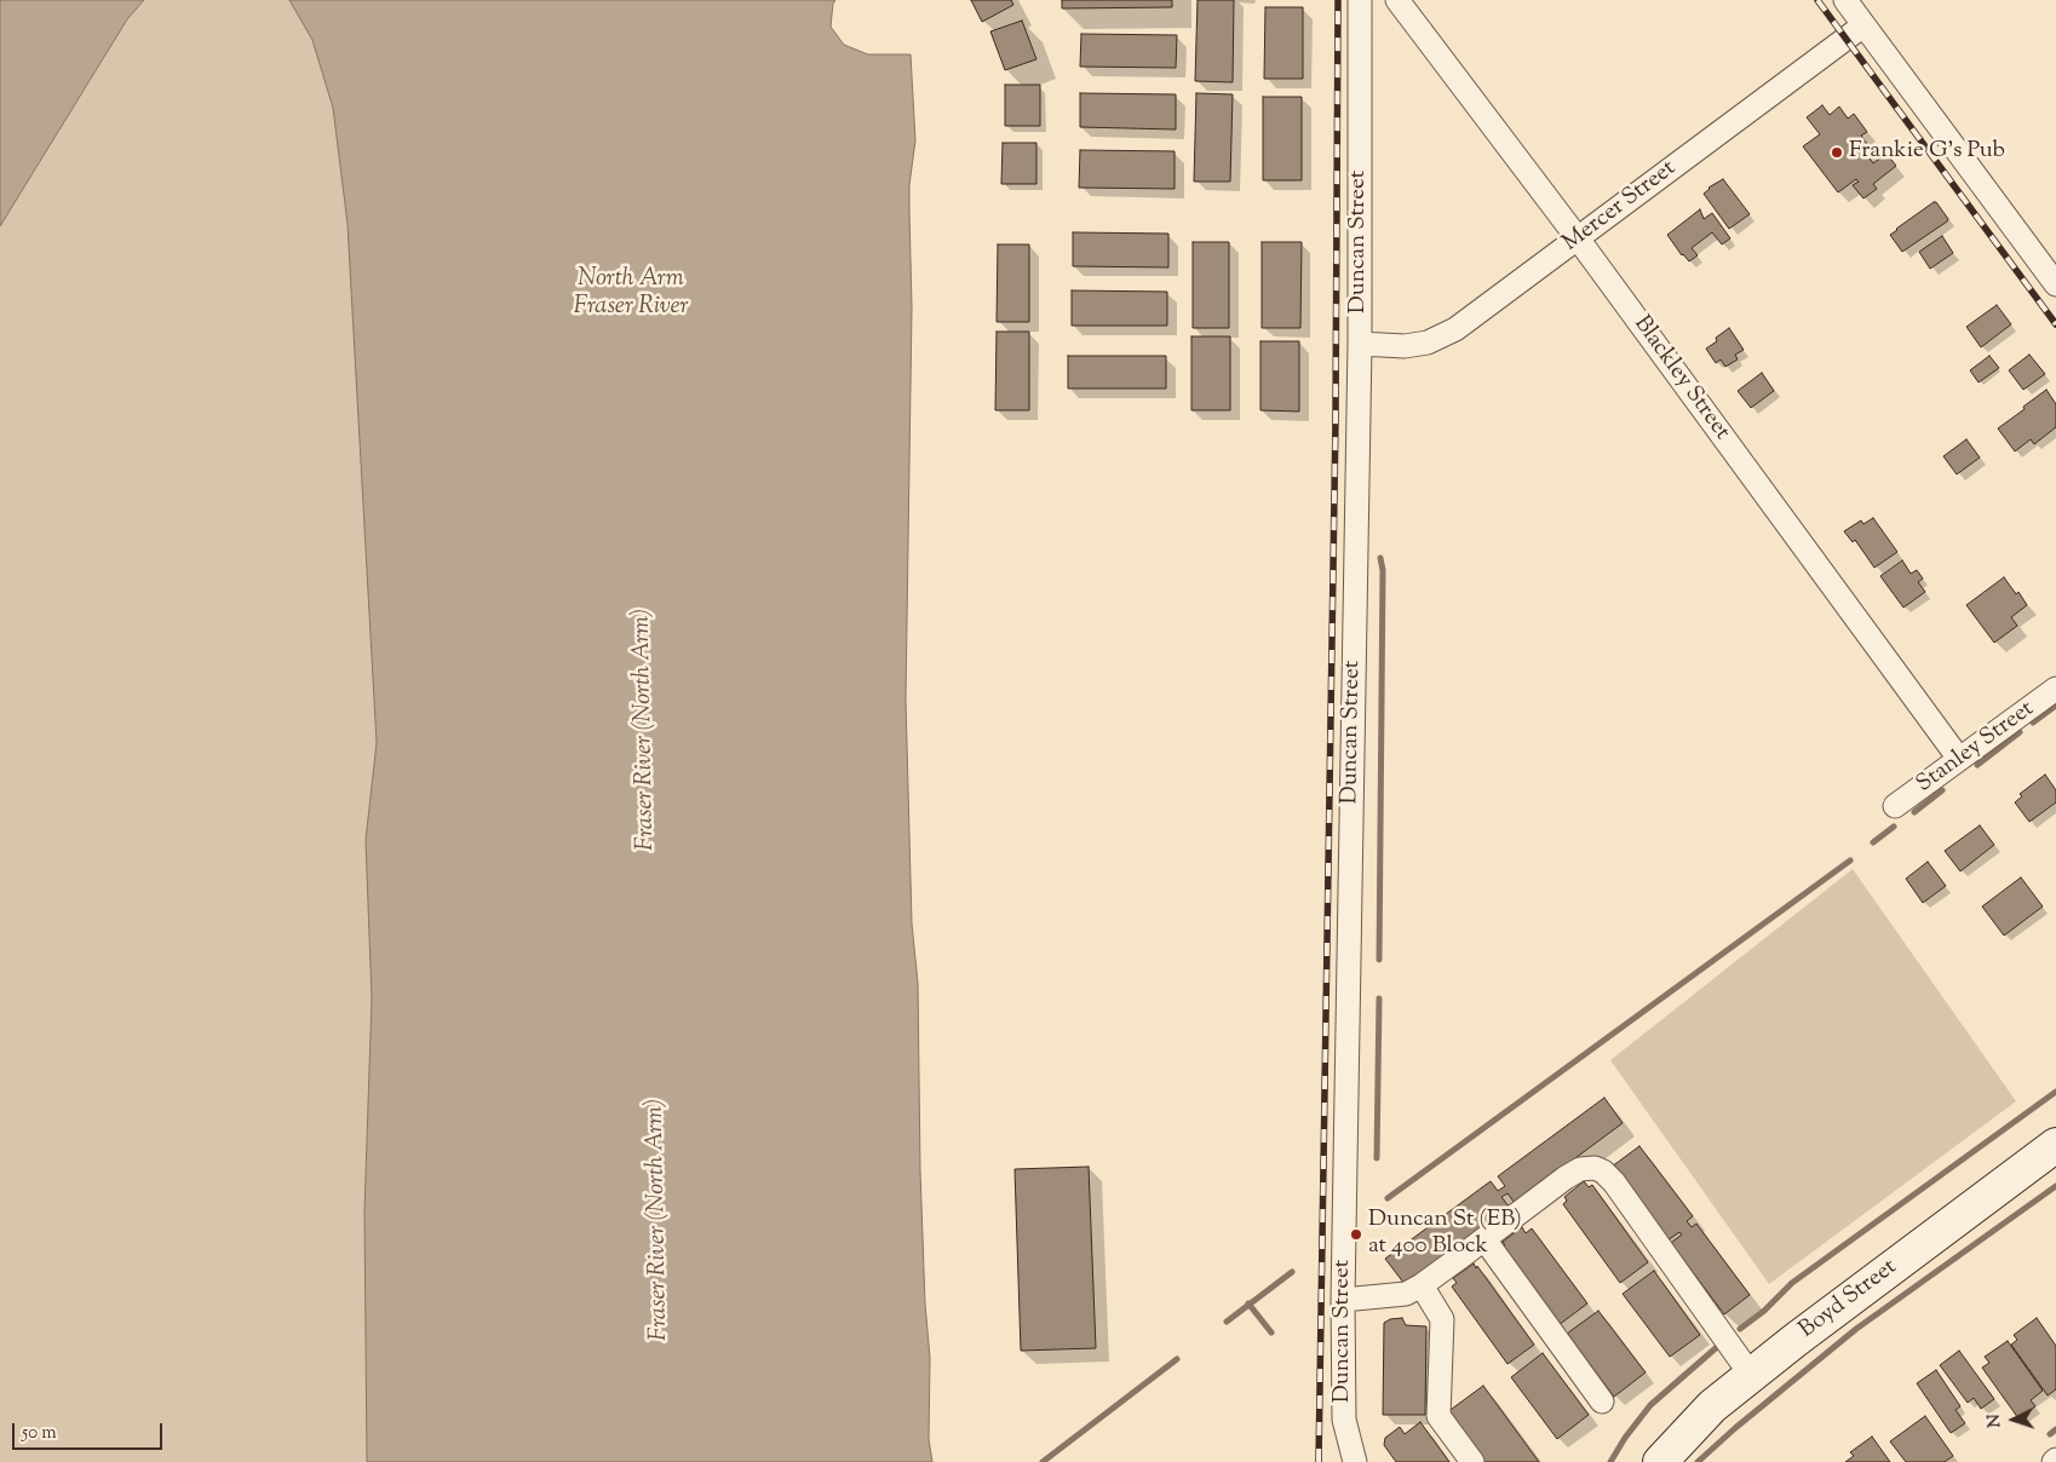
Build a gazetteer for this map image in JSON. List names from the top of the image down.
{
  "streets": {
    "main road": ["Boyd Street"],
    "street": [
      "Mercer Street",
      "Duncan Street",
      "Blackley Street",
      "Stanley Street"
    ]
  },
  "crossings": [
    ["Mercer Street", "Duncan Street"],
    ["Mercer Street", "Blackley Street"],
    ["Blackley Street", "Stanley Street"]
  ],
  "water": ["North Arm Fraser River", "Fraser River (North Arm)"],
  "places": ["Frankie G's Pub", "Duncan St (EB) at 400 Block"],
  "scale_bar": "50 m",
  "north": "left"
}
